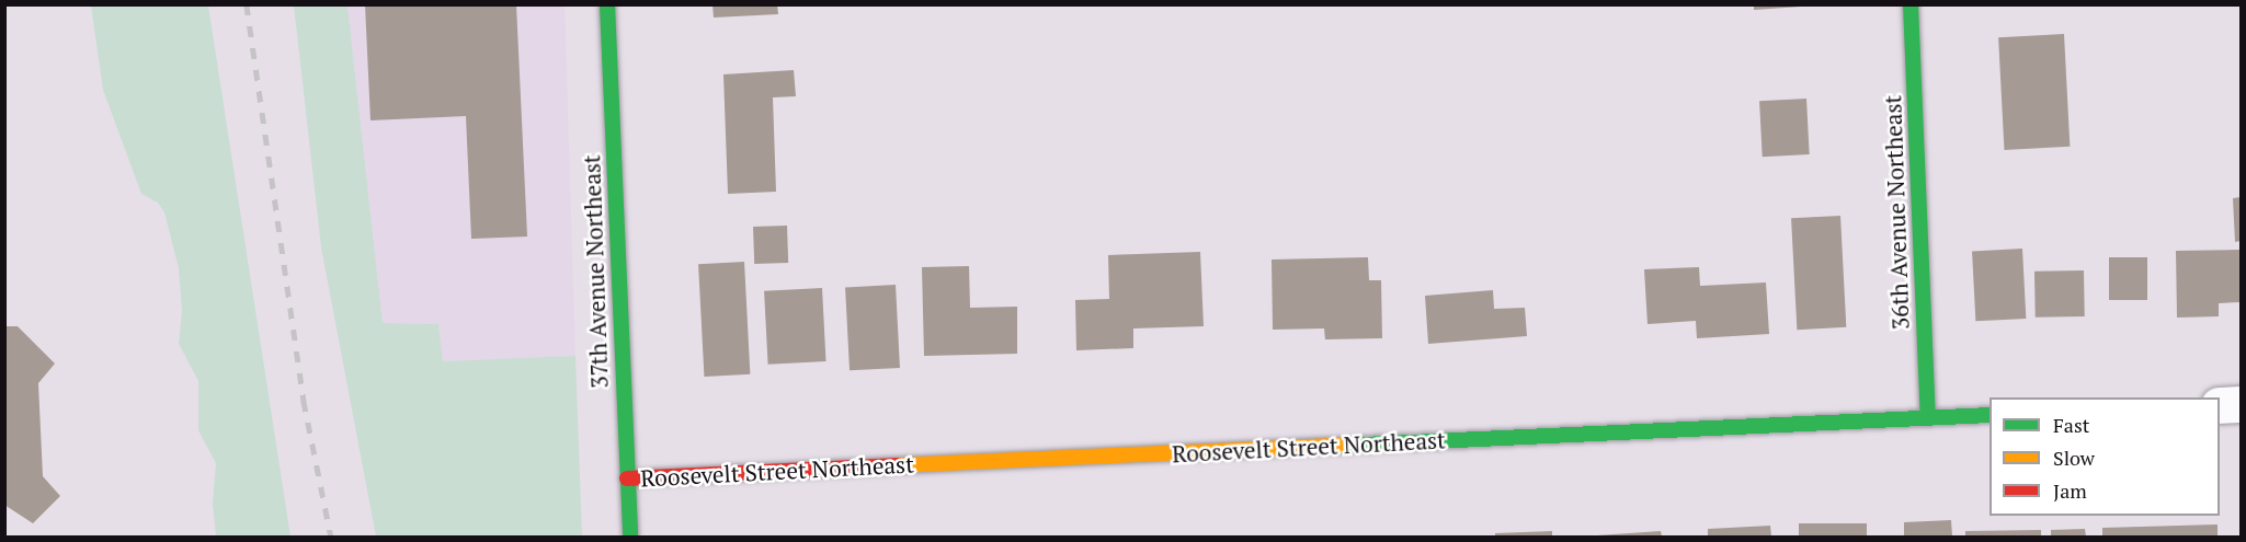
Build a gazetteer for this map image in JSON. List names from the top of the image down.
{
  "streets": {
    "street": ["36th Avenue Northeast", "37th Avenue Northeast", "Roosevelt Street Northeast"]
  },
  "crossings": [
    ["36th Avenue Northeast", "Roosevelt Street Northeast"],
    ["37th Avenue Northeast", "Roosevelt Street Northeast"]
  ],
  "legend": ["Fast", "Slow", "Jam"]
}
